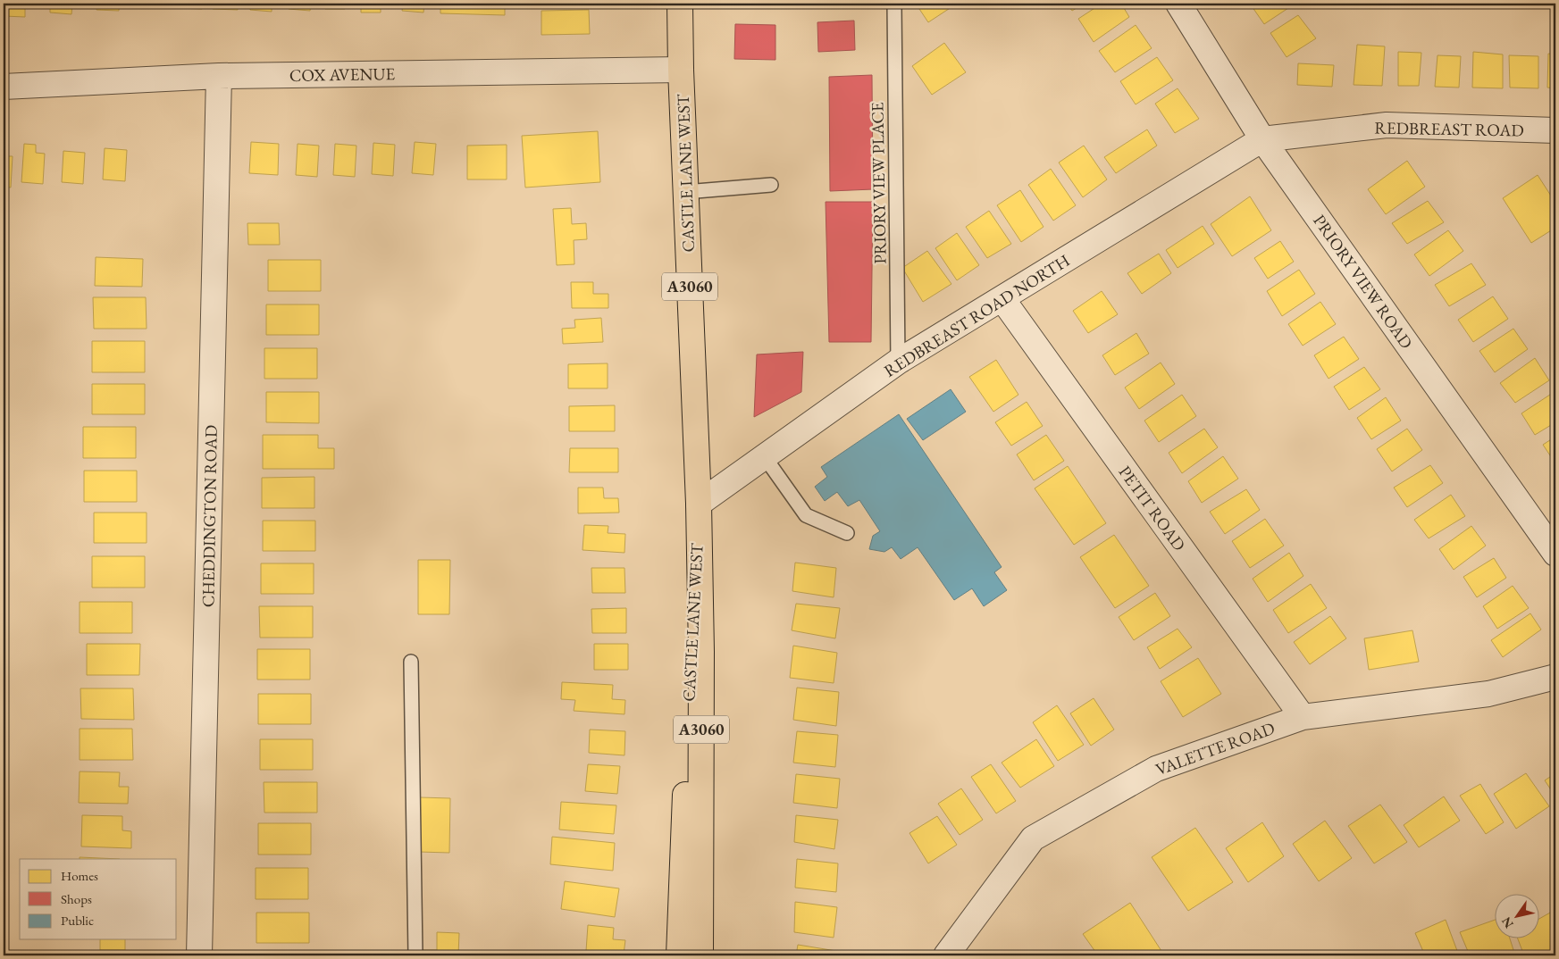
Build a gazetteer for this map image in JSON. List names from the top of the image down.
{
  "streets": {
    "main road": ["CASTLE LANE WEST", "A3060"],
    "street": [
      "COX AVENUE",
      "REDBREAST ROAD",
      "PRIORY VIEW ROAD",
      "REDBREAST ROAD NORTH",
      "PETIT ROAD",
      "CHEDDINGTON ROAD",
      "VALETTE ROAD"
    ],
    "lane": ["PRIORY VIEW PLACE"]
  },
  "crossings": [
    ["COX AVENUE", "CASTLE LANE WEST"],
    ["COX AVENUE", "CHEDDINGTON ROAD"],
    ["REDBREAST ROAD", "PRIORY VIEW ROAD"],
    ["REDBREAST ROAD", "REDBREAST ROAD NORTH"],
    ["CASTLE LANE WEST", "REDBREAST ROAD NORTH"],
    ["PRIORY VIEW PLACE", "REDBREAST ROAD NORTH"],
    ["PRIORY VIEW ROAD", "REDBREAST ROAD NORTH"],
    ["REDBREAST ROAD NORTH", "PETIT ROAD"],
    ["PETIT ROAD", "VALETTE ROAD"]
  ],
  "legend": ["Homes", "Shops", "Public"],
  "north": "bottom left"
}
